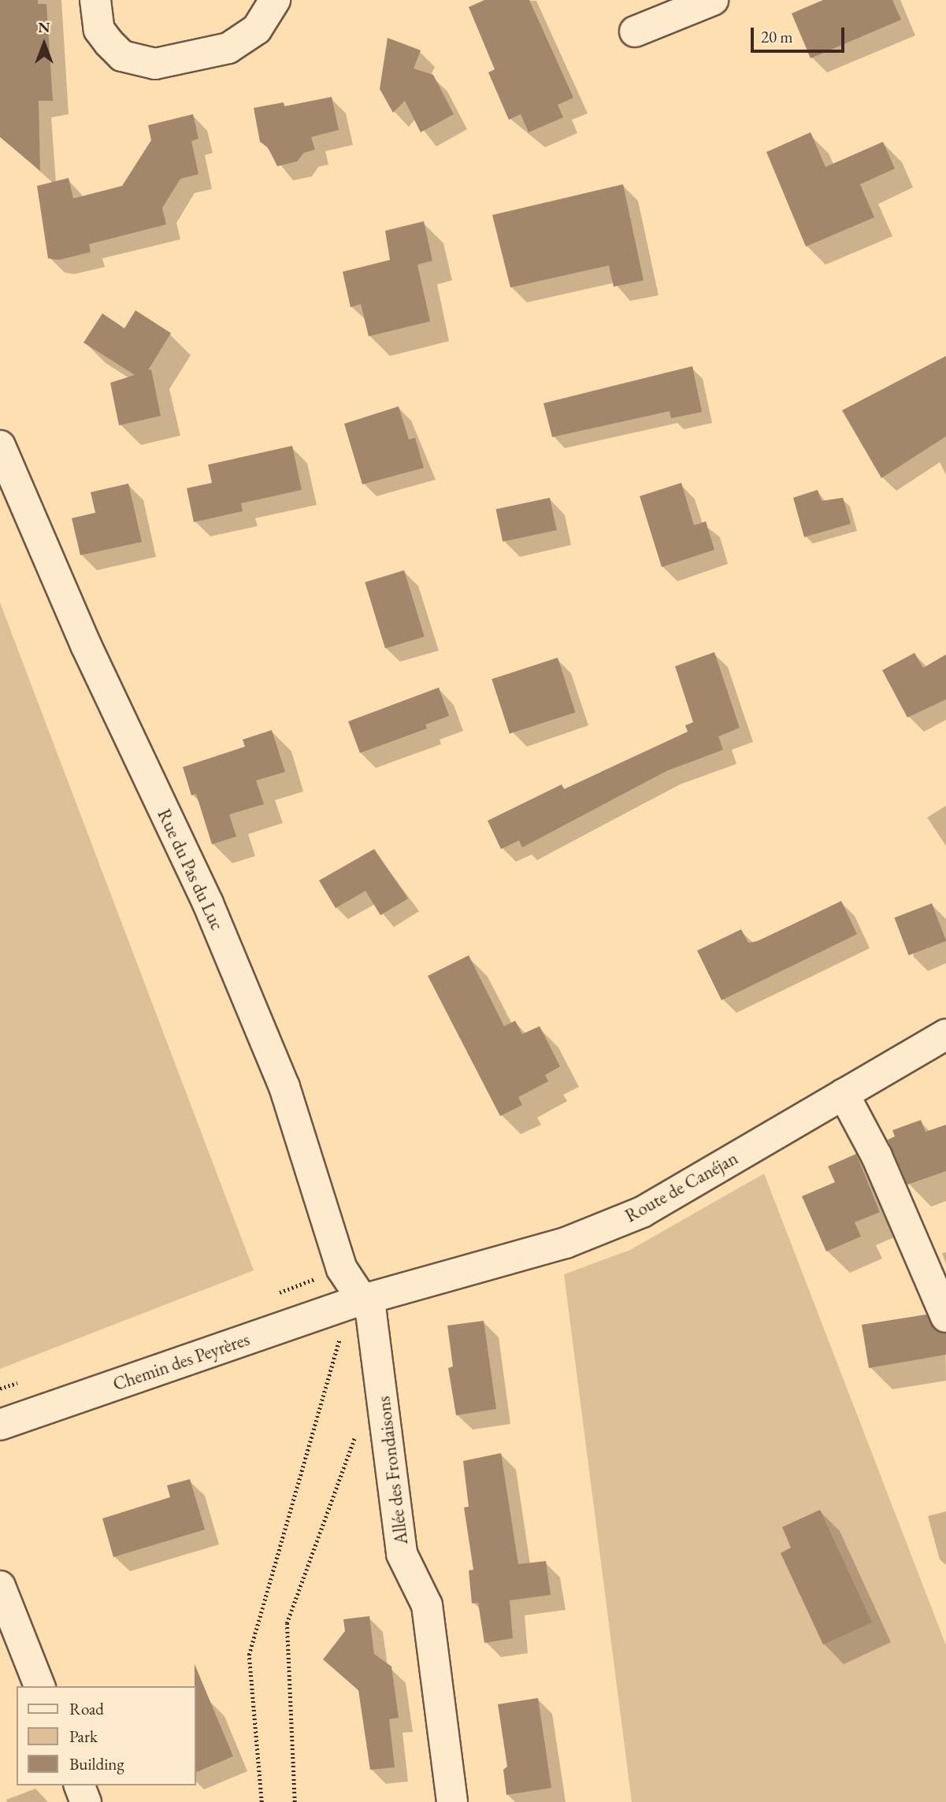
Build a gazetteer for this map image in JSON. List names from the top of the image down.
{
  "streets": {
    "street": [
      "Rue du Pas du Luc",
      "Route de Canéjan",
      "Chemin des Peyrères",
      "Allée des Frondaisons"
    ]
  },
  "crossings": [
    ["Rue du Pas du Luc", "Route de Canéjan"],
    ["Rue du Pas du Luc", "Chemin des Peyrères"],
    ["Rue du Pas du Luc", "Allée des Frondaisons"],
    ["Route de Canéjan", "Chemin des Peyrères"],
    ["Route de Canéjan", "Allée des Frondaisons"],
    ["Chemin des Peyrères", "Allée des Frondaisons"]
  ],
  "legend": ["Road", "Park", "Building"],
  "scale_bar": "20 m",
  "north": "top"
}
